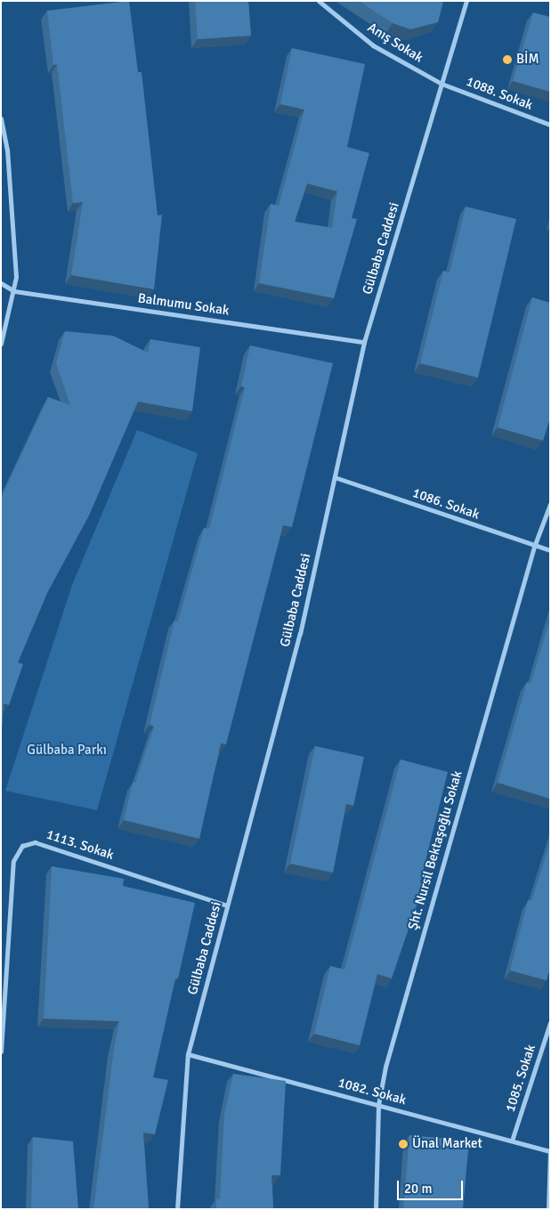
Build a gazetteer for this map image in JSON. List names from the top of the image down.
{
  "streets": {
    "street": [
      "Anış Sokak",
      "1088. Sokak",
      "Gülbaba Caddesi",
      "Balmumu Sokak",
      "1086. Sokak",
      "1113. Sokak",
      "Şht. Nursil Bektaşoğlu Sokak",
      "1085. Sokak",
      "1082. Sokak"
    ]
  },
  "crossings": [
    ["Anış Sokak", "1088. Sokak"],
    ["Anış Sokak", "Gülbaba Caddesi"],
    ["1088. Sokak", "Gülbaba Caddesi"],
    ["Gülbaba Caddesi", "Balmumu Sokak"],
    ["Gülbaba Caddesi", "1086. Sokak"],
    ["Gülbaba Caddesi", "1113. Sokak"],
    ["Gülbaba Caddesi", "1082. Sokak"],
    ["1086. Sokak", "Şht. Nursil Bektaşoğlu Sokak"],
    ["Şht. Nursil Bektaşoğlu Sokak", "1082. Sokak"],
    ["1085. Sokak", "1082. Sokak"]
  ],
  "parks": ["Gülbaba Parkı"],
  "places": ["BİM", "Ünal Market"],
  "scale_bar": "20 m"
}
